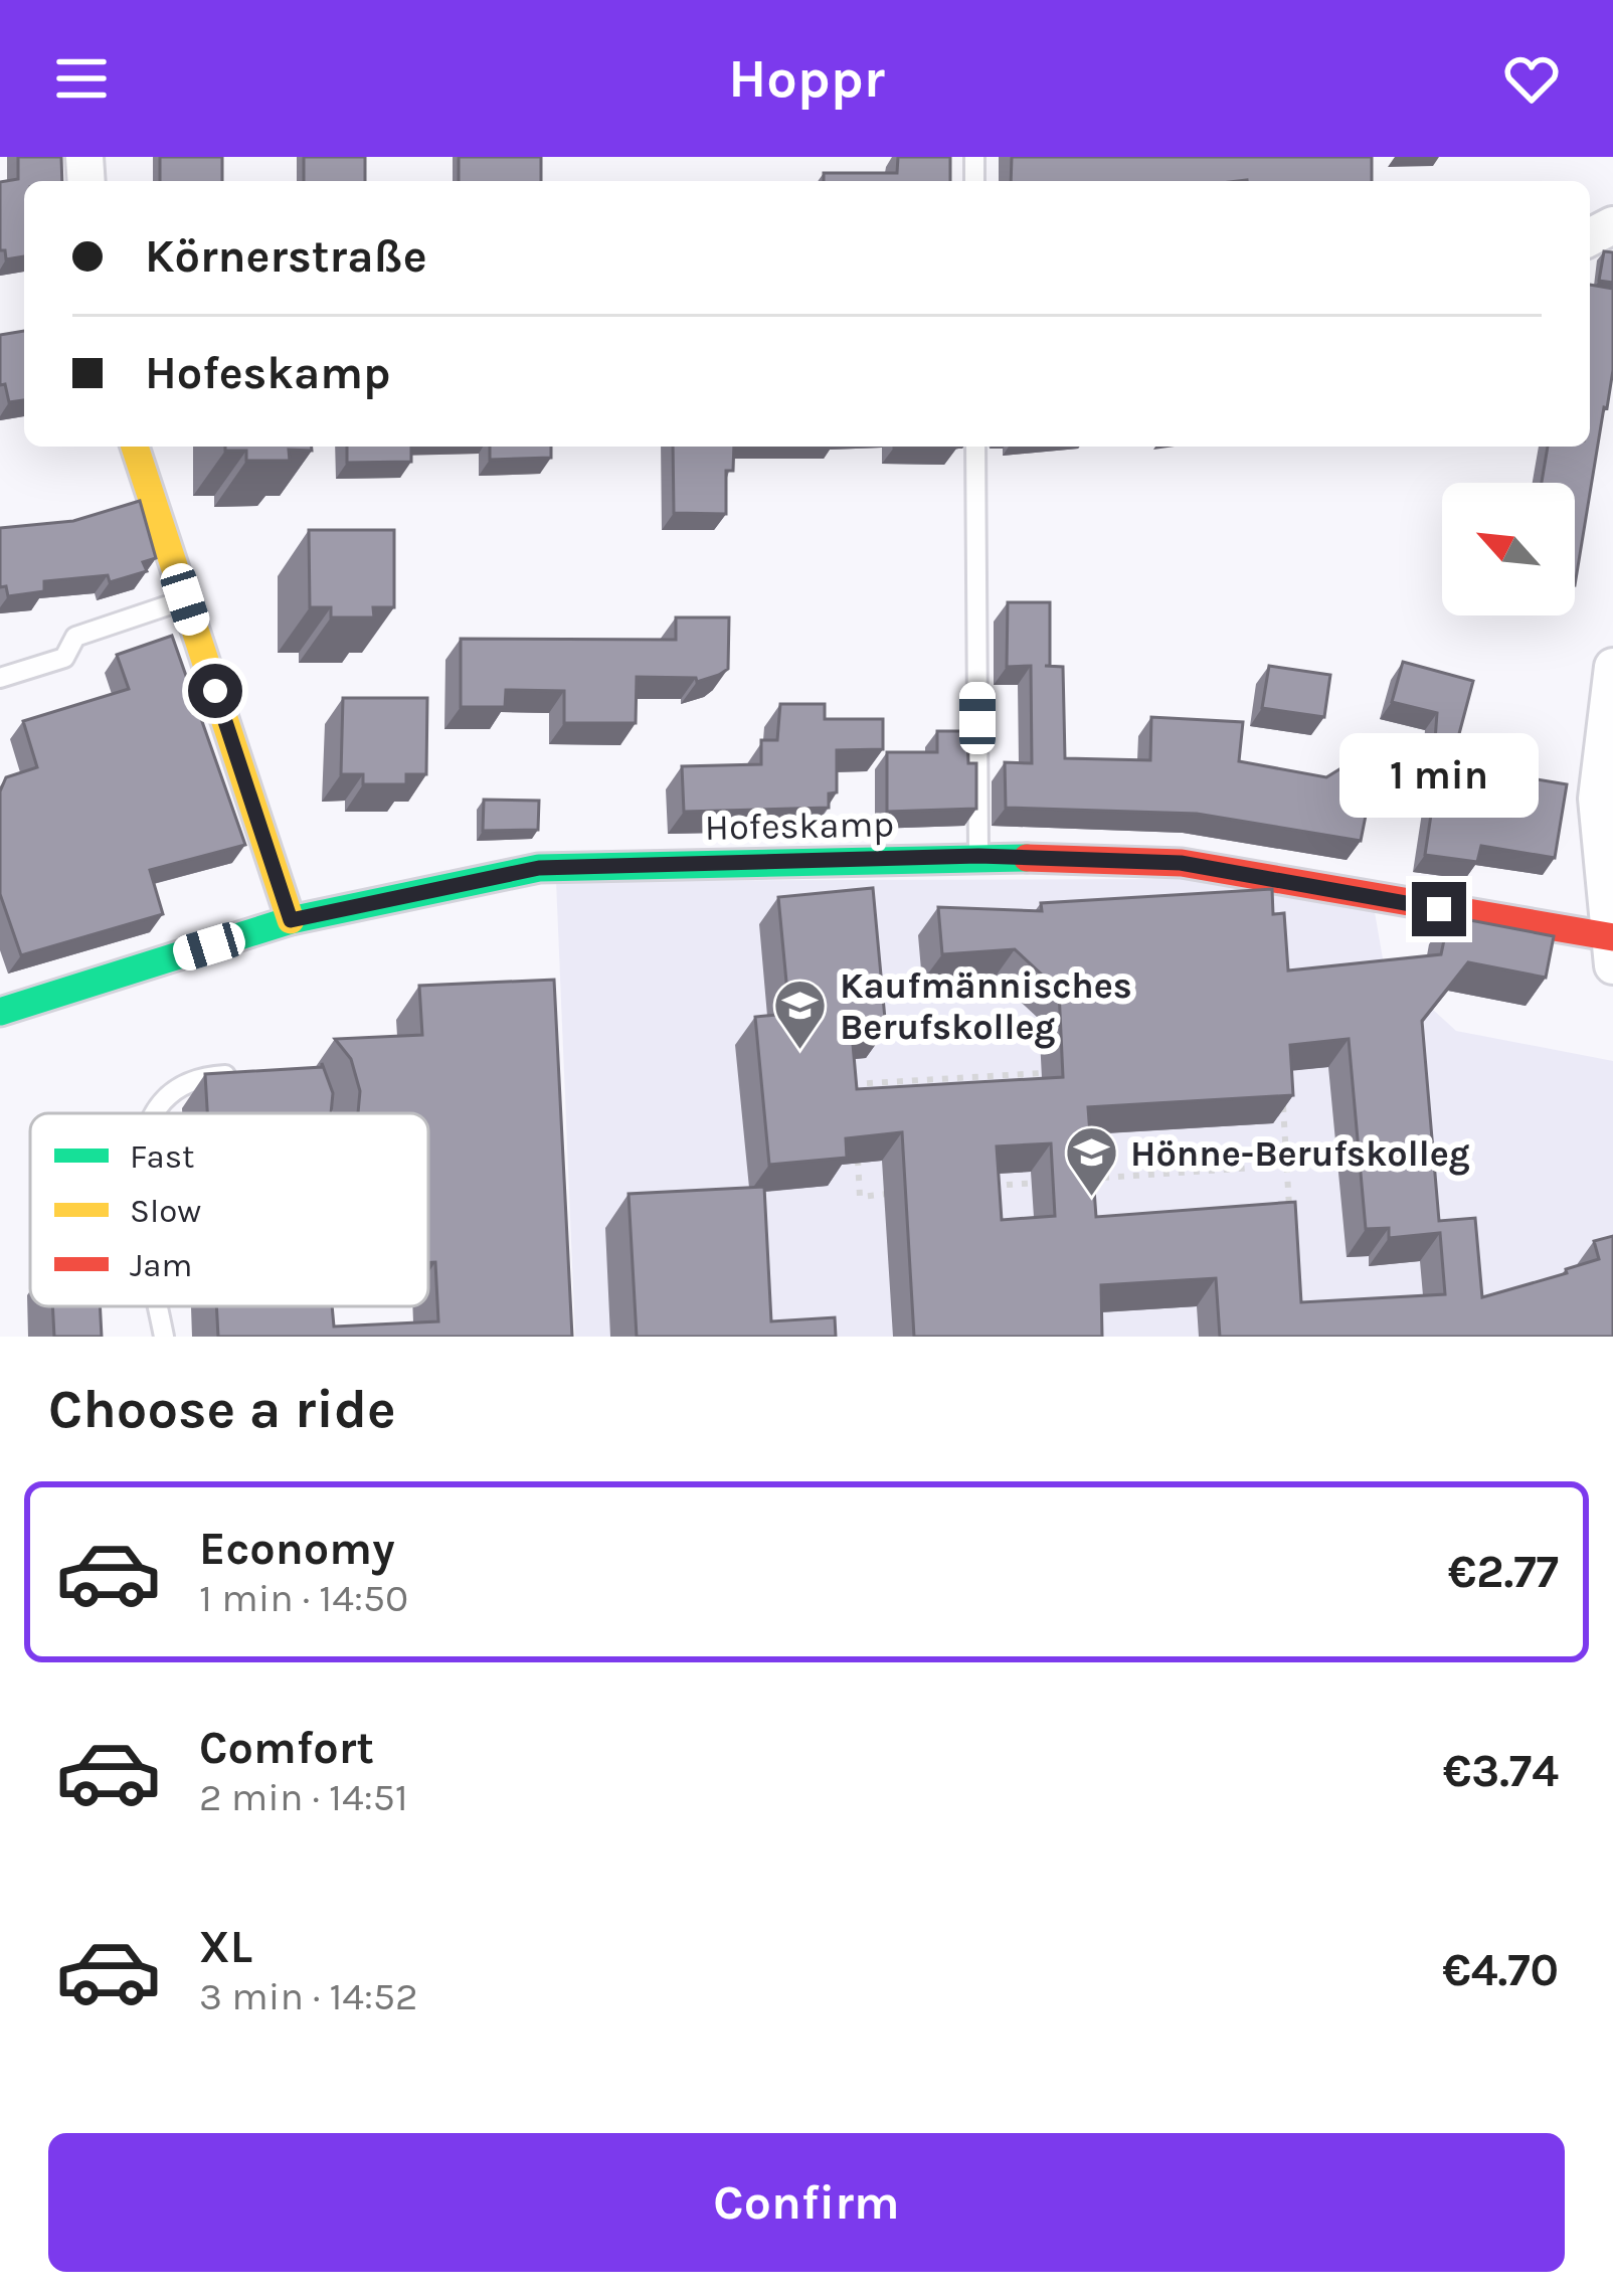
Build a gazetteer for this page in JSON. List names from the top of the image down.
{
  "streets": {
    "street": ["Hofeskamp"]
  },
  "places": {
    "school or university": ["Kaufmännisches Berufskolleg", "Hönne-Berufskolleg"]
  },
  "legend": ["Fast", "Slow", "Jam"],
  "north": "top left",
  "page": {
    "header": "Hoppr",
    "banner": ["Körnerstraße", "Hofeskamp"],
    "bubble": "1 min",
    "heading": "Choose a ride",
    "list": [
      {
        "name": "Economy",
        "note": "1 min · 14:50",
        "value": "€2.77"
      },
      {
        "name": "Comfort",
        "note": "2 min · 14:51",
        "value": "€3.74"
      },
      {
        "name": "XL",
        "note": "3 min · 14:52",
        "value": "€4.70"
      }
    ],
    "buttons": "Confirm"
  }
}
